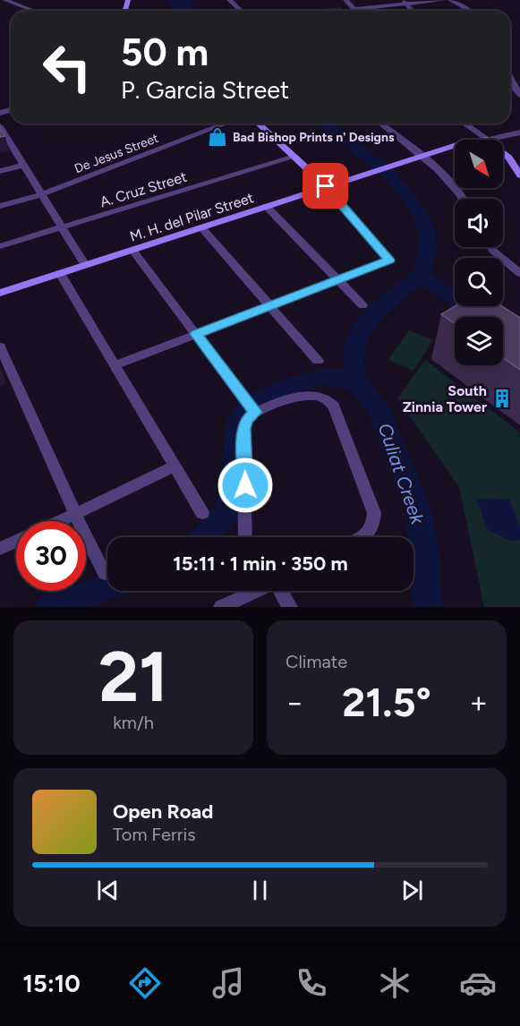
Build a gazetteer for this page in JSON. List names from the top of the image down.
{
  "streets": {
    "street": ["De Jesus Street", "A. Cruz Street", "M. H. del Pilar Street"]
  },
  "water": ["Culiat Creek"],
  "places": {
    "shop": ["Bad Bishop Prints n' Designs"],
    "building": ["South Zinnia Tower"]
  },
  "north": "bottom right",
  "page": {
    "turn": ["50 m", "P. Garcia Street"],
    "limit": "30",
    "trip": "15:11 · 1 min · 350 m",
    "tile": [
      ["21", "km/h"],
      "Climate"
    ],
    "heat": ["−", "21.5°", "+"],
    "song": ["Open Road", "Tom Ferris"],
    "tabs": "15:10"
  }
}
